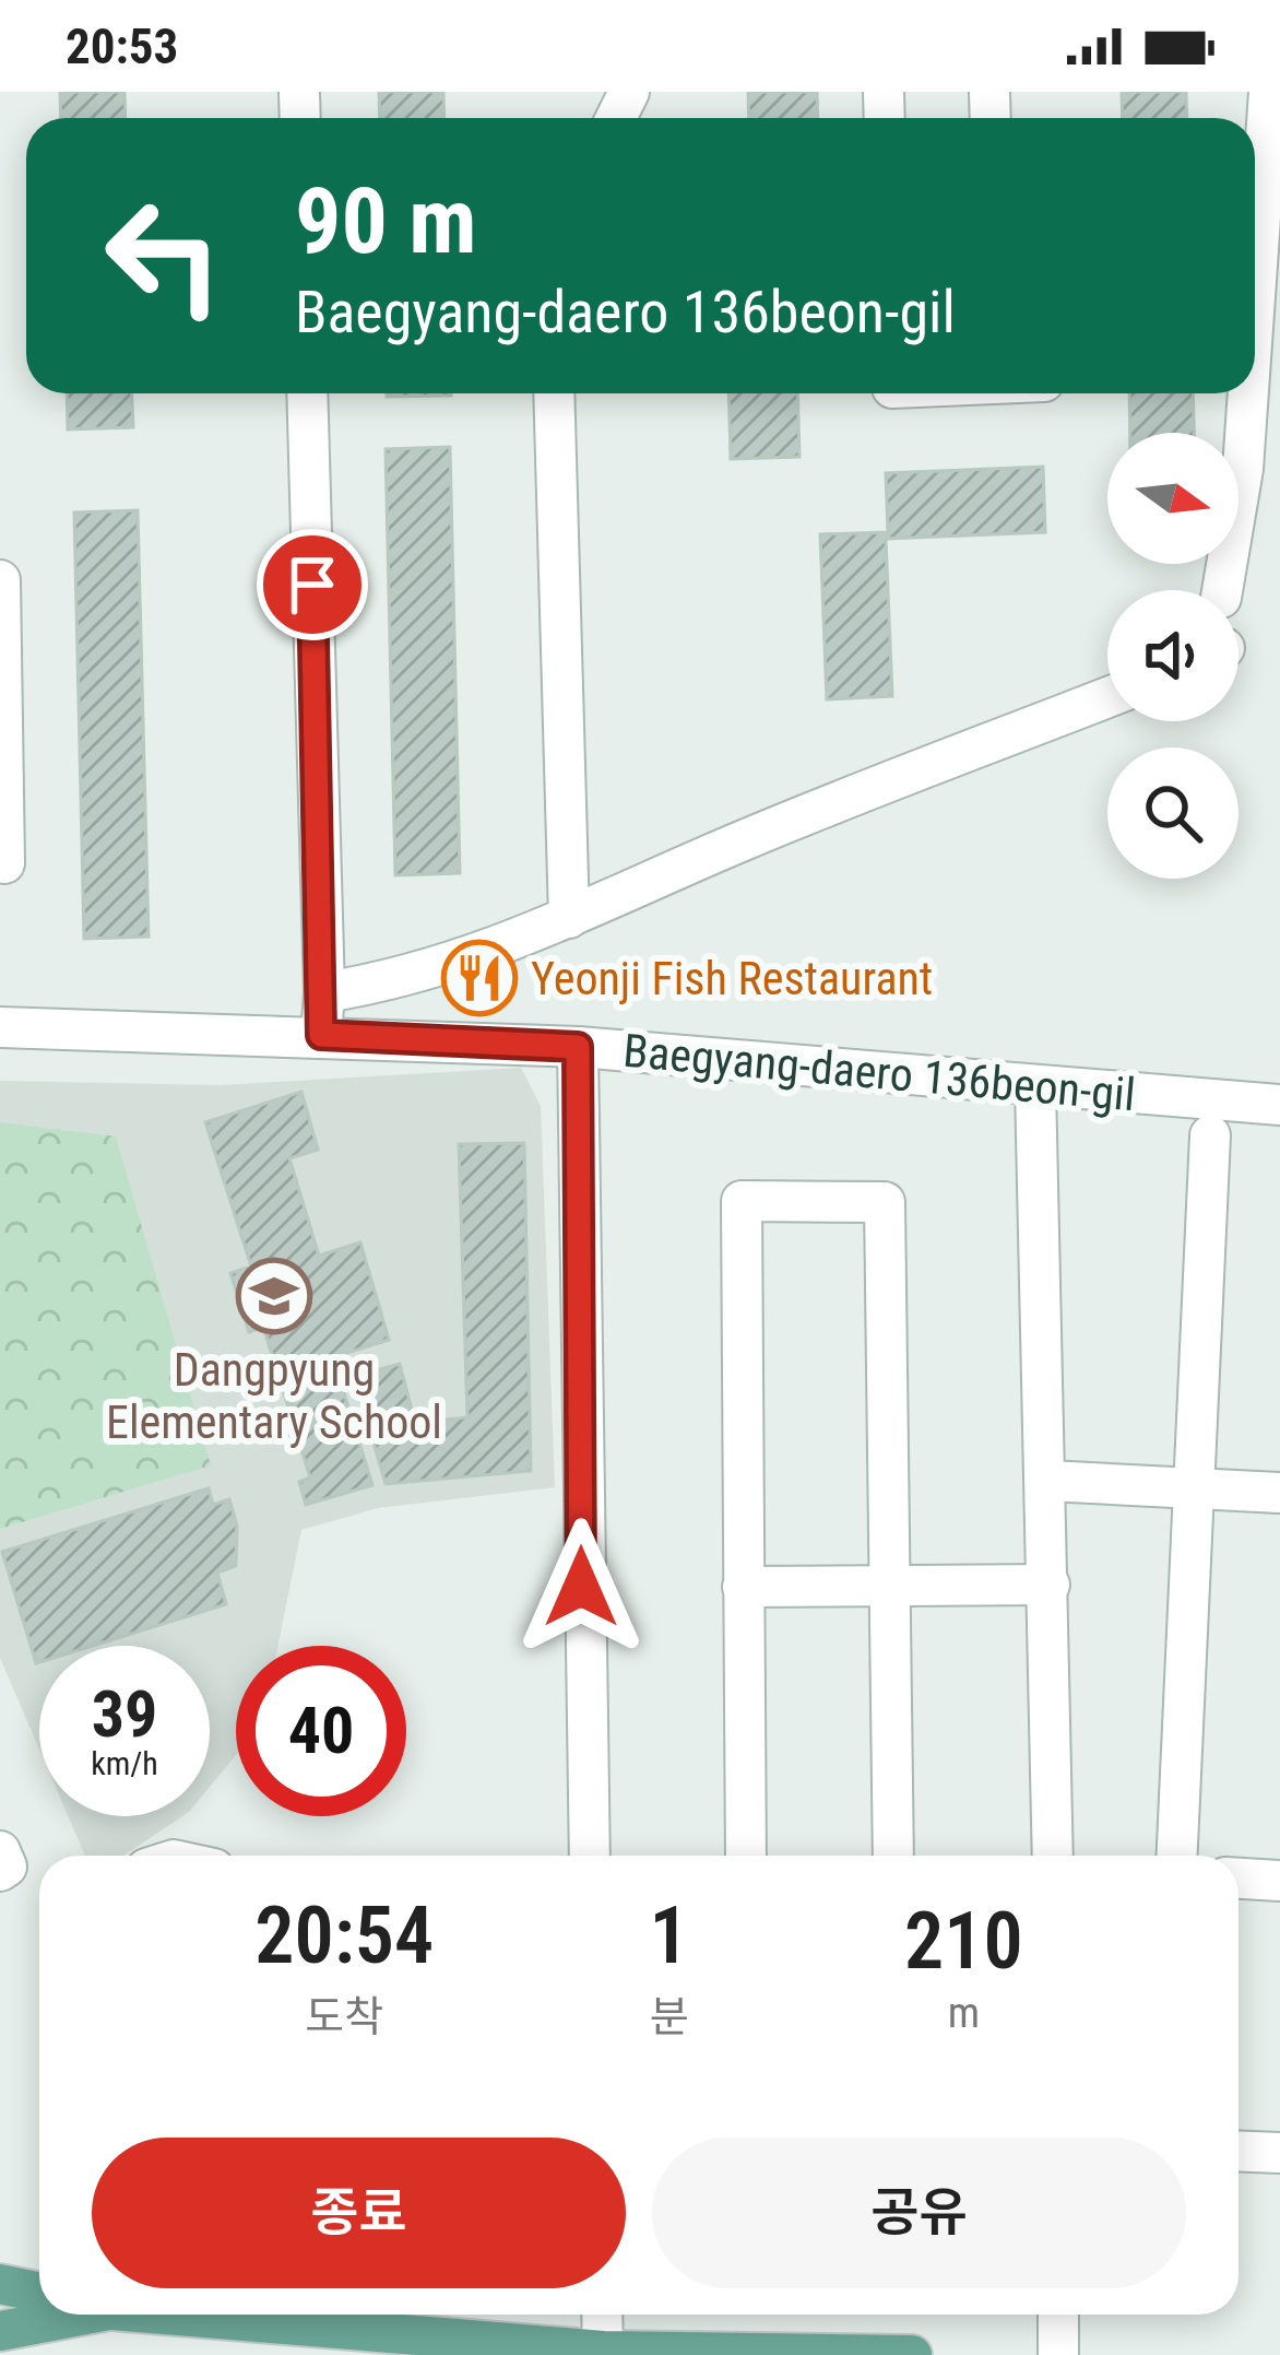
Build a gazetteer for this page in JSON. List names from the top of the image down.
{
  "streets": {
    "street": ["Baegyang-daero 136beon-gil"]
  },
  "places": {
    "restaurant": ["Yeonji Fish Restaurant"],
    "school or university": ["Dangpyung Elementary School"]
  },
  "north": "right",
  "page": {
    "status": "20:53",
    "turn": ["90 m", "Baegyang-daero 136beon-gil"],
    "speed": "39 km/h",
    "limit": "40",
    "eta": [
      "20:54",
      "도착",
      "1",
      "분",
      "210",
      "m"
    ],
    "buttons": ["종료", "공유"]
  }
}
